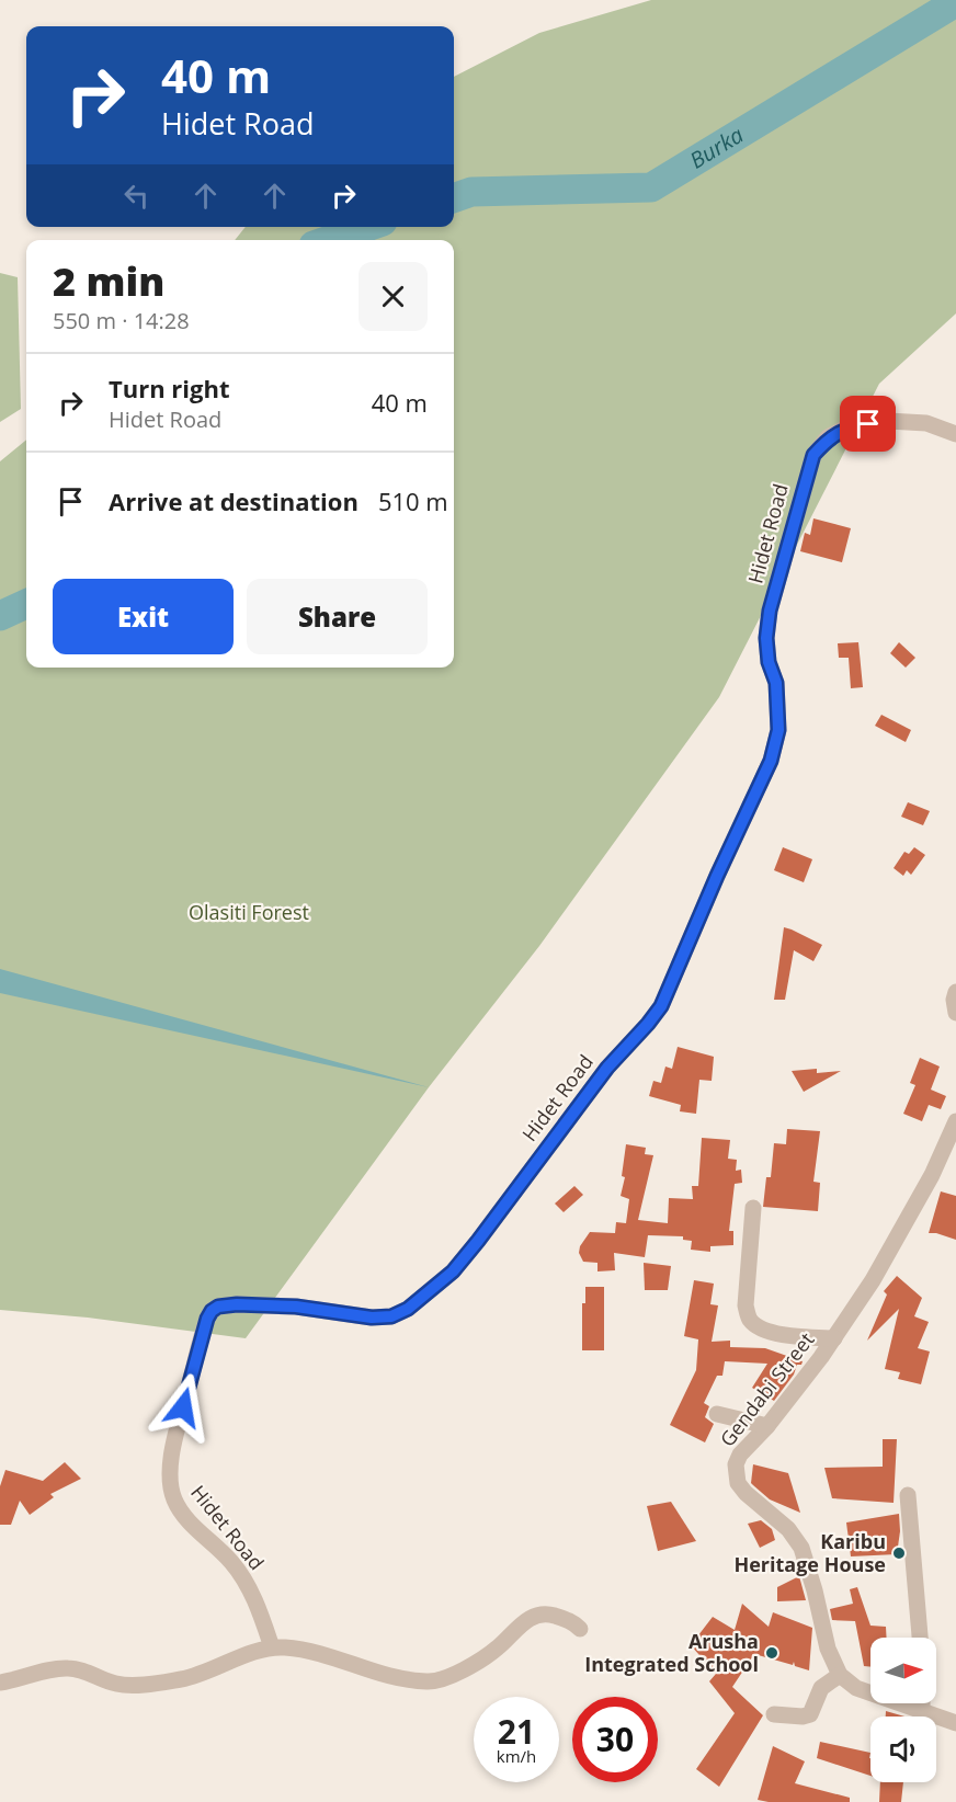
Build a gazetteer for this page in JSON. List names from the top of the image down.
{
  "streets": {
    "street": ["Hidet Road", "Gendabi Street"]
  },
  "water": ["Burka"],
  "parks": ["Olasiti Forest"],
  "places": ["Karibu Heritage House", "Arusha Integrated School"],
  "north": "right",
  "page": {
    "turn": ["40 m", "Hidet Road"],
    "heading": ["2 min", "550 m · 14:28"],
    "list": [
      {
        "name": "Turn right",
        "note": "Hidet Road",
        "value": "40 m"
      },
      {
        "name": "Arrive at destination",
        "value": "510 m"
      }
    ],
    "buttons": ["Exit", "Share"],
    "speed": "21 km/h",
    "limit": "30"
  }
}
